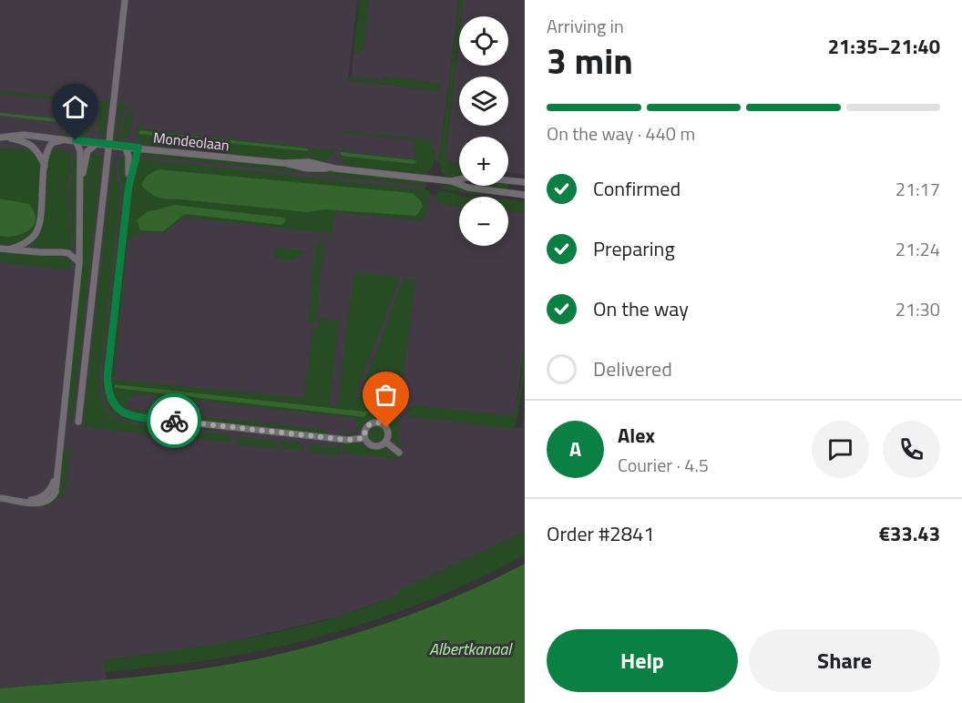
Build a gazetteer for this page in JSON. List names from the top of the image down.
{
  "streets": {
    "street": ["Mondeolaan"]
  },
  "water": ["Albertkanaal"],
  "page": {
    "heading": ["3 min", "Arriving in", "21:35–21:40"],
    "panel": [
      "Alex",
      "Courier · 4.5",
      "Order #2841",
      "€33.43"
    ],
    "map_buttons": ["+", "−"],
    "bar": "On the way · 440 m",
    "list": [
      ["Confirmed", "21:17"],
      ["Preparing", "21:24"],
      ["On the way", "21:30"],
      "Delivered"
    ],
    "round": "A",
    "buttons": ["Help", "Share"]
  }
}
